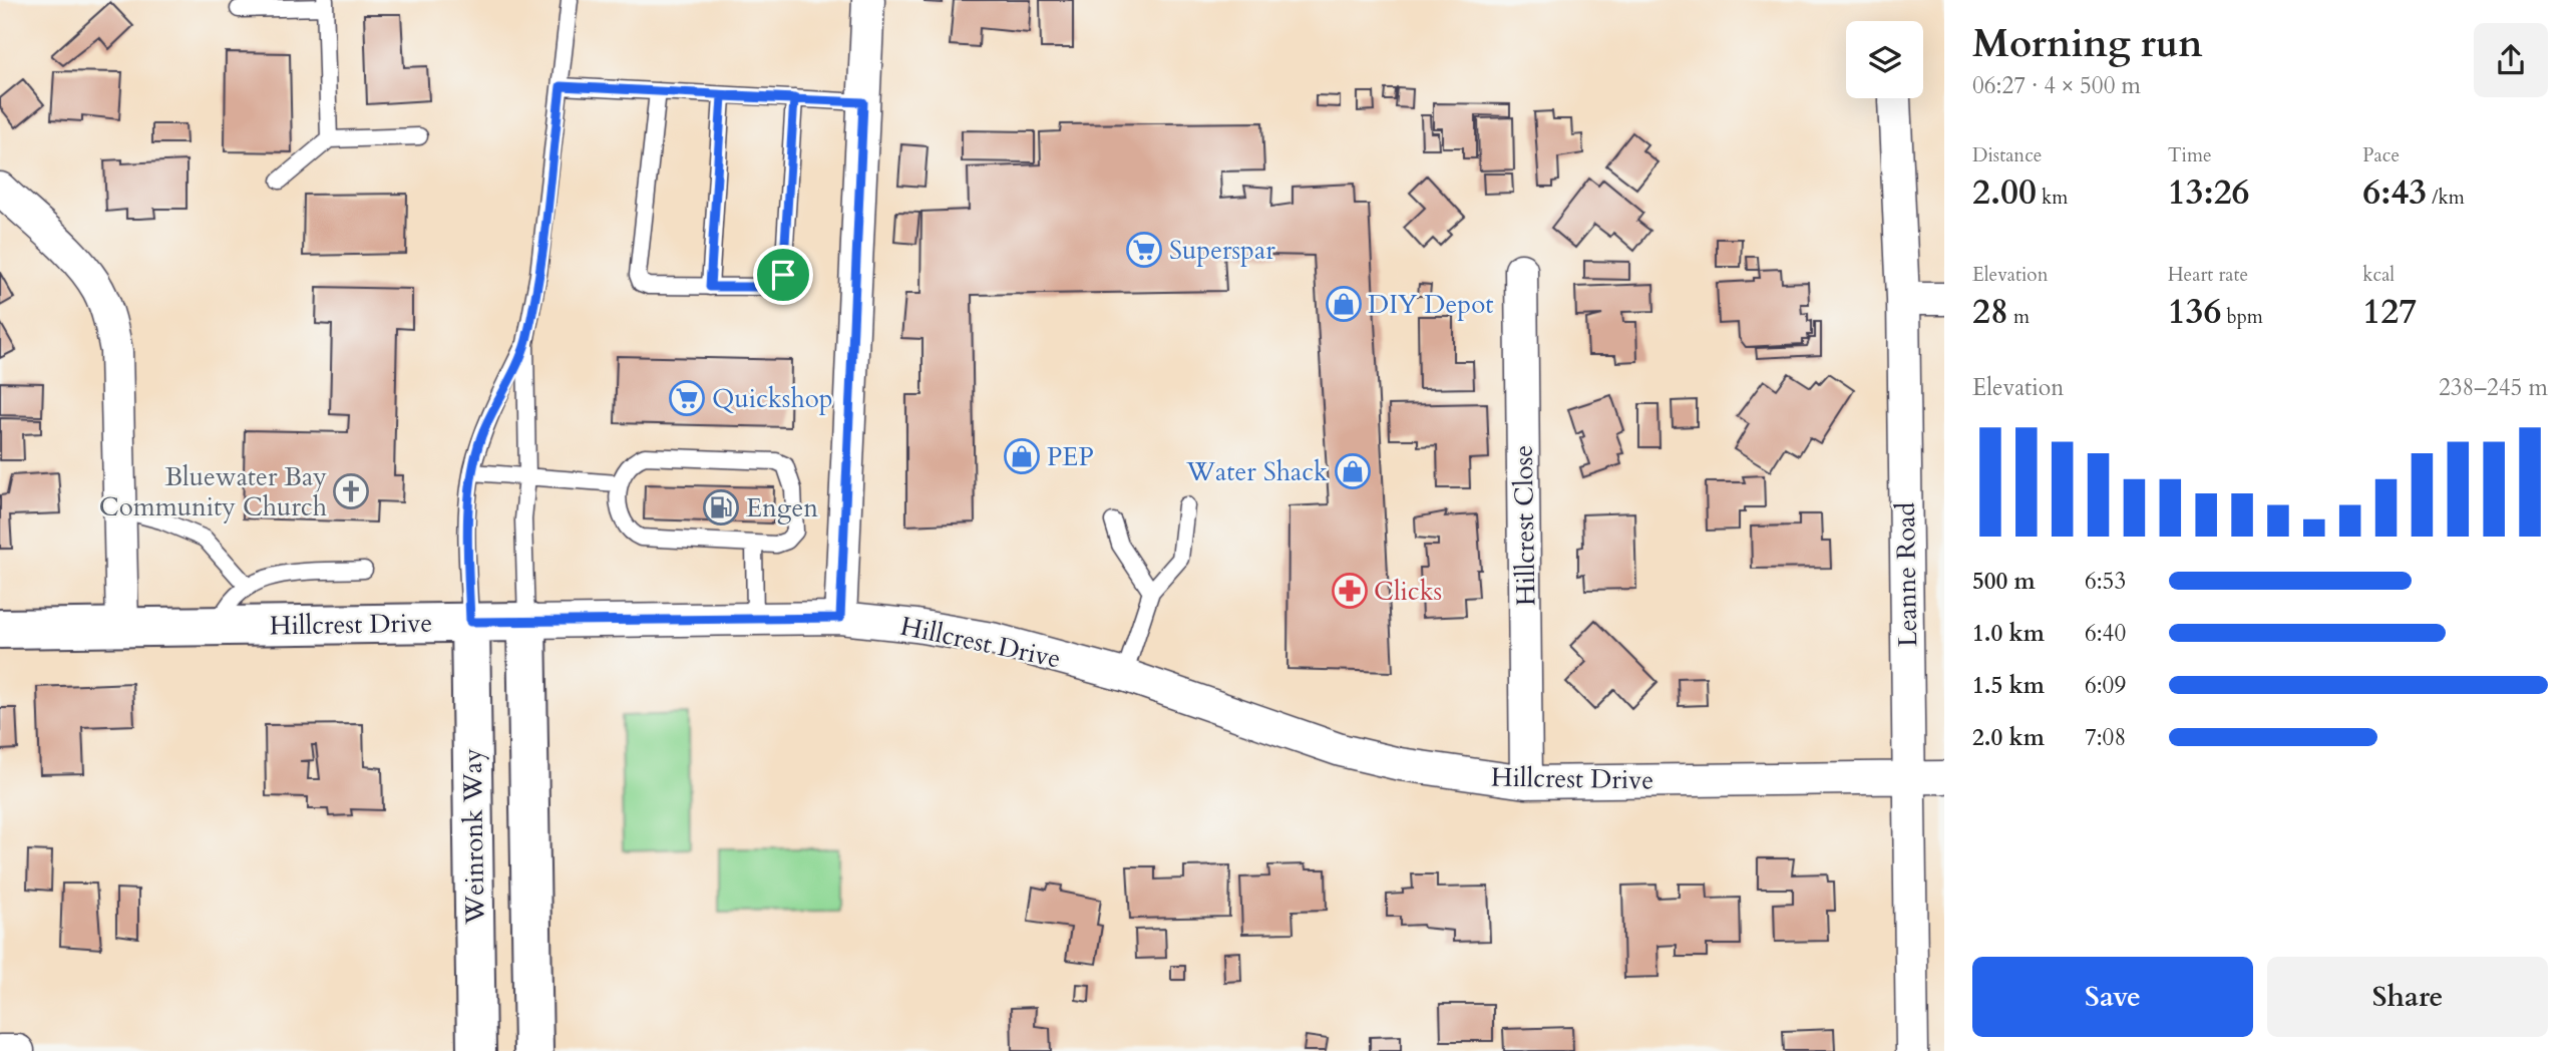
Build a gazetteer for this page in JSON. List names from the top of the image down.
{
  "streets": {
    "street": [
      "Hillcrest Close",
      "Leanne Road",
      "Hillcrest Drive",
      "Weinronk Way"
    ]
  },
  "crossings": [
    ["Hillcrest Close", "Hillcrest Drive"],
    ["Leanne Road", "Hillcrest Drive"],
    ["Hillcrest Drive", "Weinronk Way"]
  ],
  "places": {
    "supermarket": ["Superspar", "Quickshop"],
    "shop": ["DIY Depot", "PEP", "Water Shack"],
    "church": ["Bluewater Bay Community Church"],
    "fuel station": ["Engen"],
    "pharmacy": ["Clicks"]
  },
  "page": {
    "heading": ["Morning run", "06:27 · 4 × 500 m"],
    "stats": [
      ["Distance", "2.00 km"],
      ["Time", "13:26"],
      ["Pace", "6:43 /km"],
      ["Elevation", "28 m"],
      ["Heart rate", "136 bpm"],
      ["kcal", "127"]
    ],
    "chart": ["Elevation", "238–245 m"],
    "list": [
      {
        "name": "500 m",
        "note": "6:53"
      },
      {
        "name": "1.0 km",
        "note": "6:40"
      },
      {
        "name": "1.5 km",
        "note": "6:09"
      },
      {
        "name": "2.0 km",
        "note": "7:08"
      }
    ],
    "buttons": ["Save", "Share"]
  }
}
